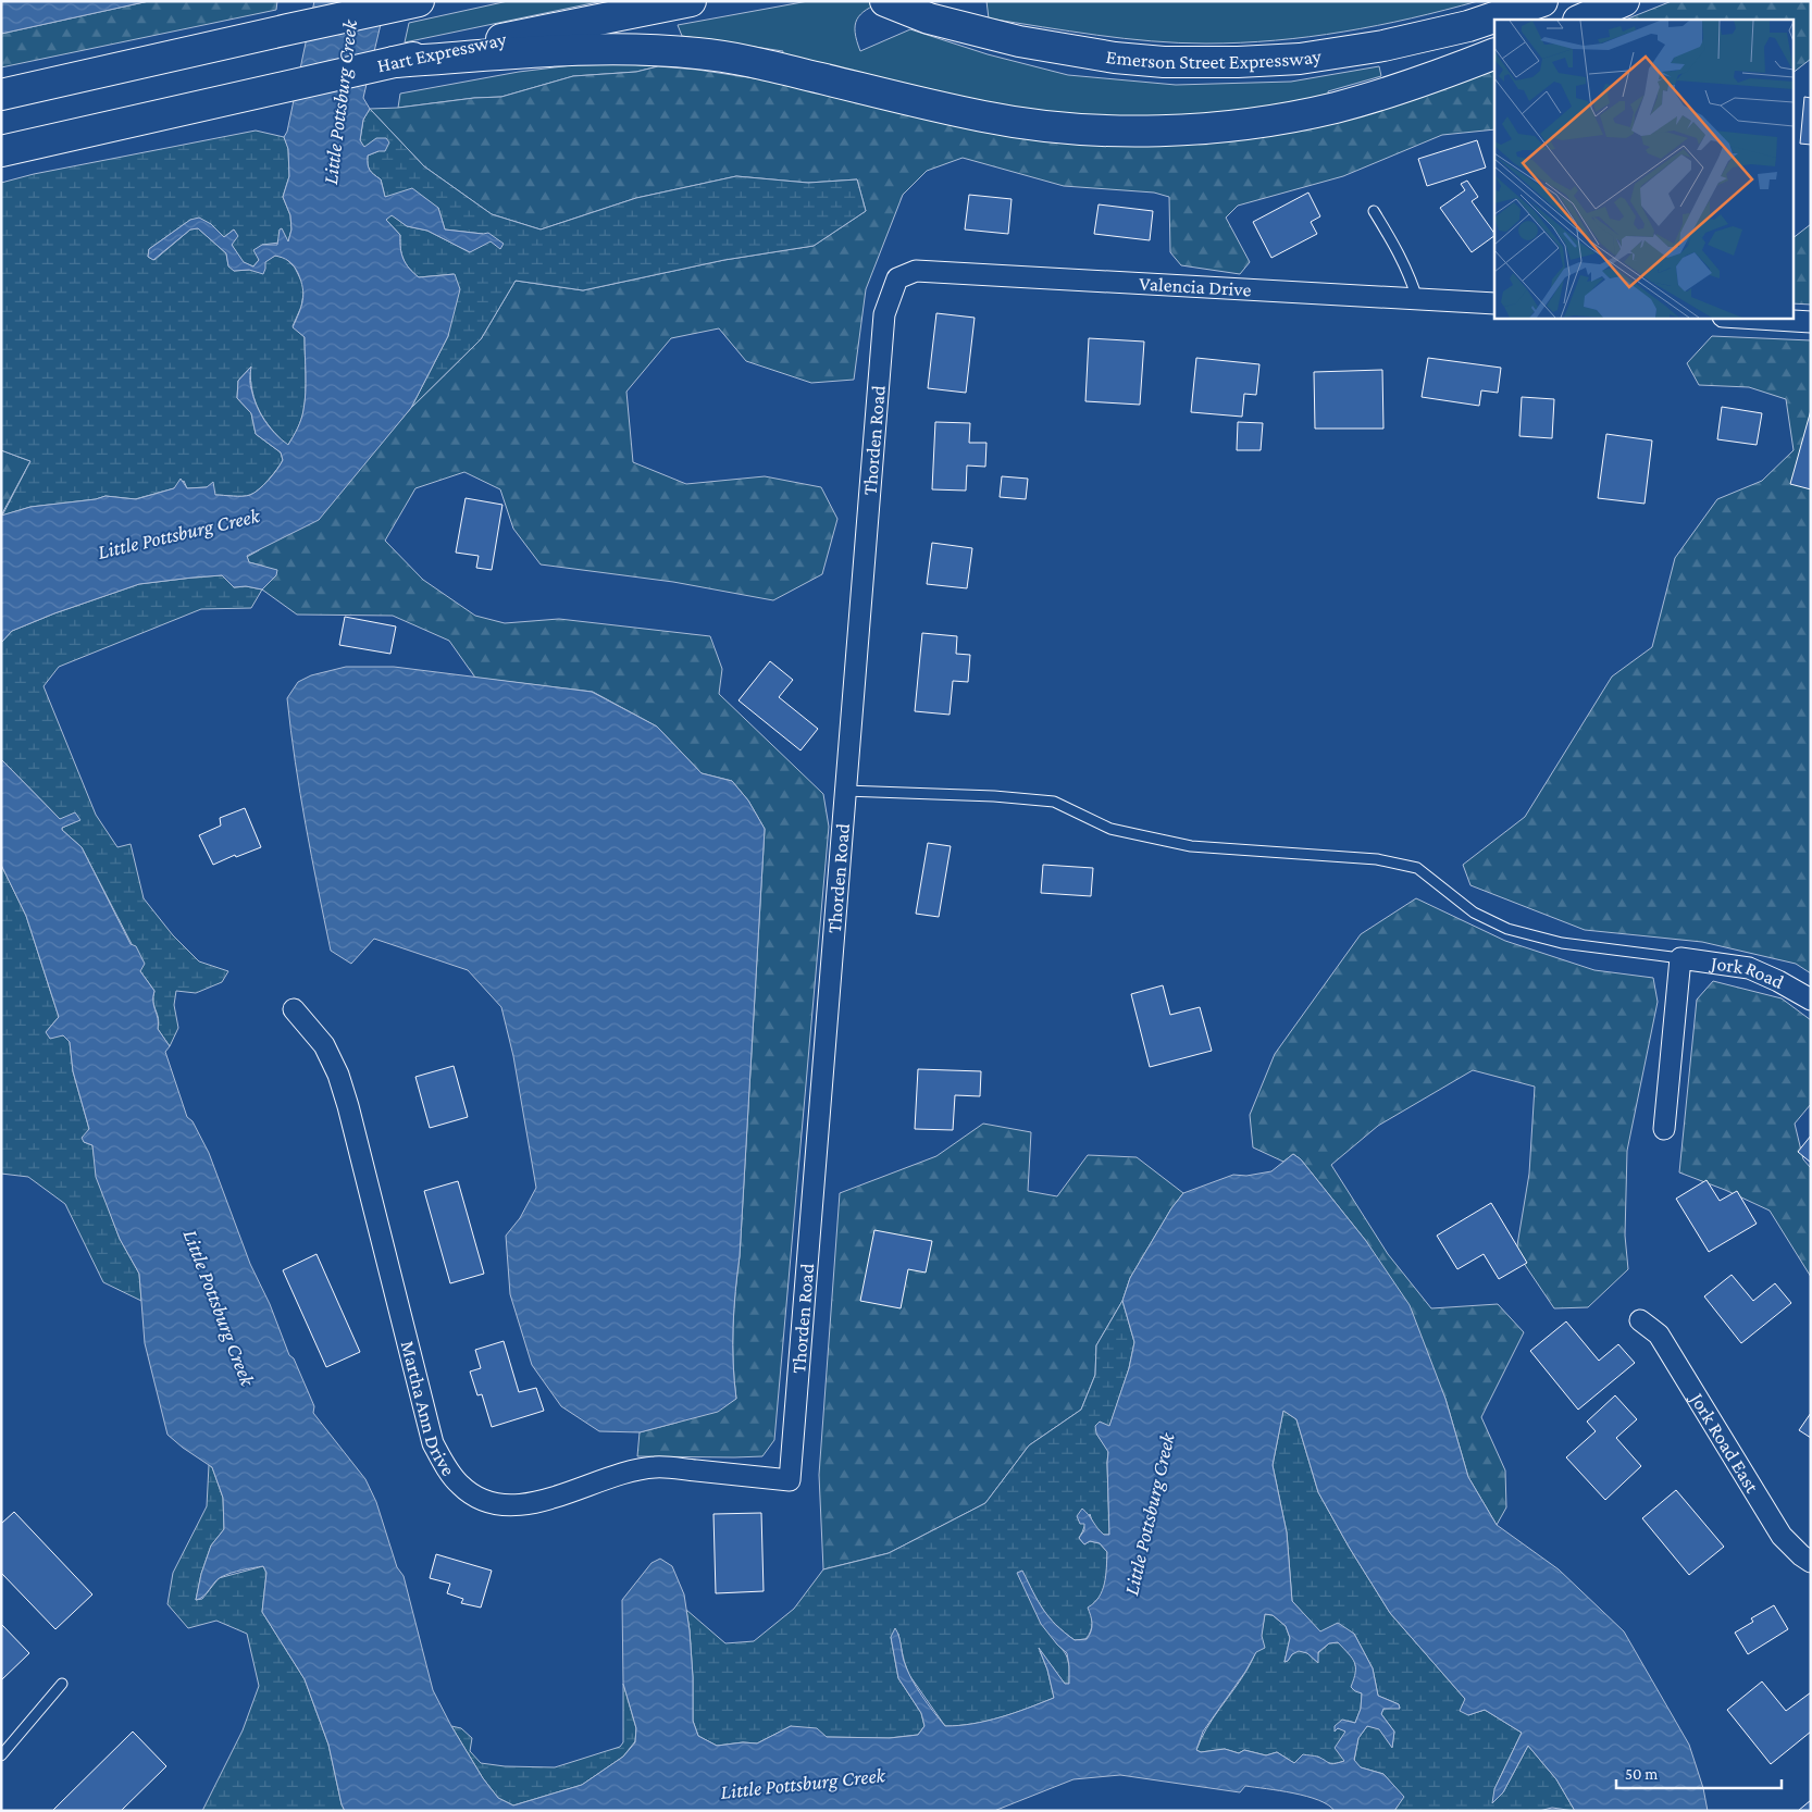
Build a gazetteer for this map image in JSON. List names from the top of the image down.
{
  "streets": {
    "highway": ["Hart Expressway", "Emerson Street Expressway"],
    "street": [
      "Valencia Drive",
      "Thorden Road",
      "Jork Road",
      "Martha Ann Drive",
      "Jork Road East"
    ]
  },
  "crossings": [
    ["Valencia Drive", "Thorden Road"],
    ["Thorden Road", "Martha Ann Drive"]
  ],
  "water": ["Little Pottsburg Creek"],
  "scale_bar": "50 m"
}
